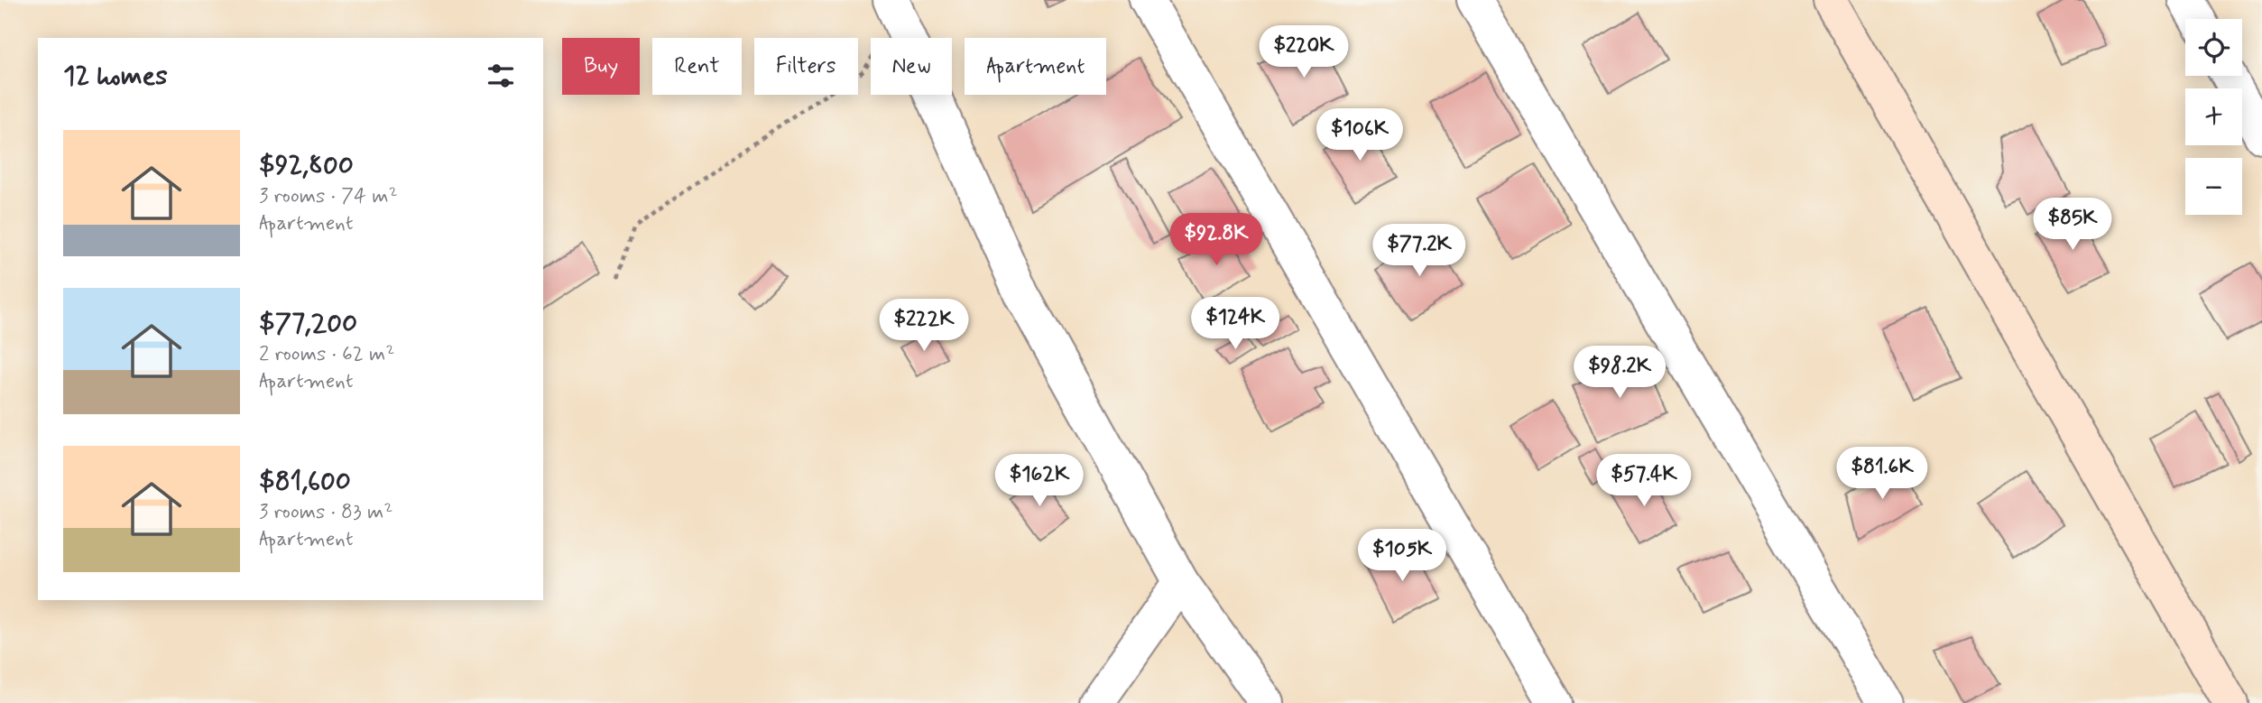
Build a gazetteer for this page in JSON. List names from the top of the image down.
{
  "page": {
    "map_buttons": ["+", "−"],
    "price": [
      "$220K",
      "$106K",
      "$85K",
      "$92.8K",
      "$77.2K",
      "$124K",
      "$222K",
      "$98.2K",
      "$81.6K",
      "$162K",
      "$57.4K",
      "$105K"
    ],
    "chip": [
      "Buy",
      "Rent",
      "Filters",
      "New",
      "Apartment"
    ],
    "heading": "12 homes",
    "list": [
      {
        "name": "$92,800",
        "note": "3 rooms · 74 m² · Apartment"
      },
      {
        "name": "$77,200",
        "note": "2 rooms · 62 m² · Apartment"
      },
      {
        "name": "$81,600",
        "note": "3 rooms · 83 m² · Apartment"
      }
    ]
  }
}
